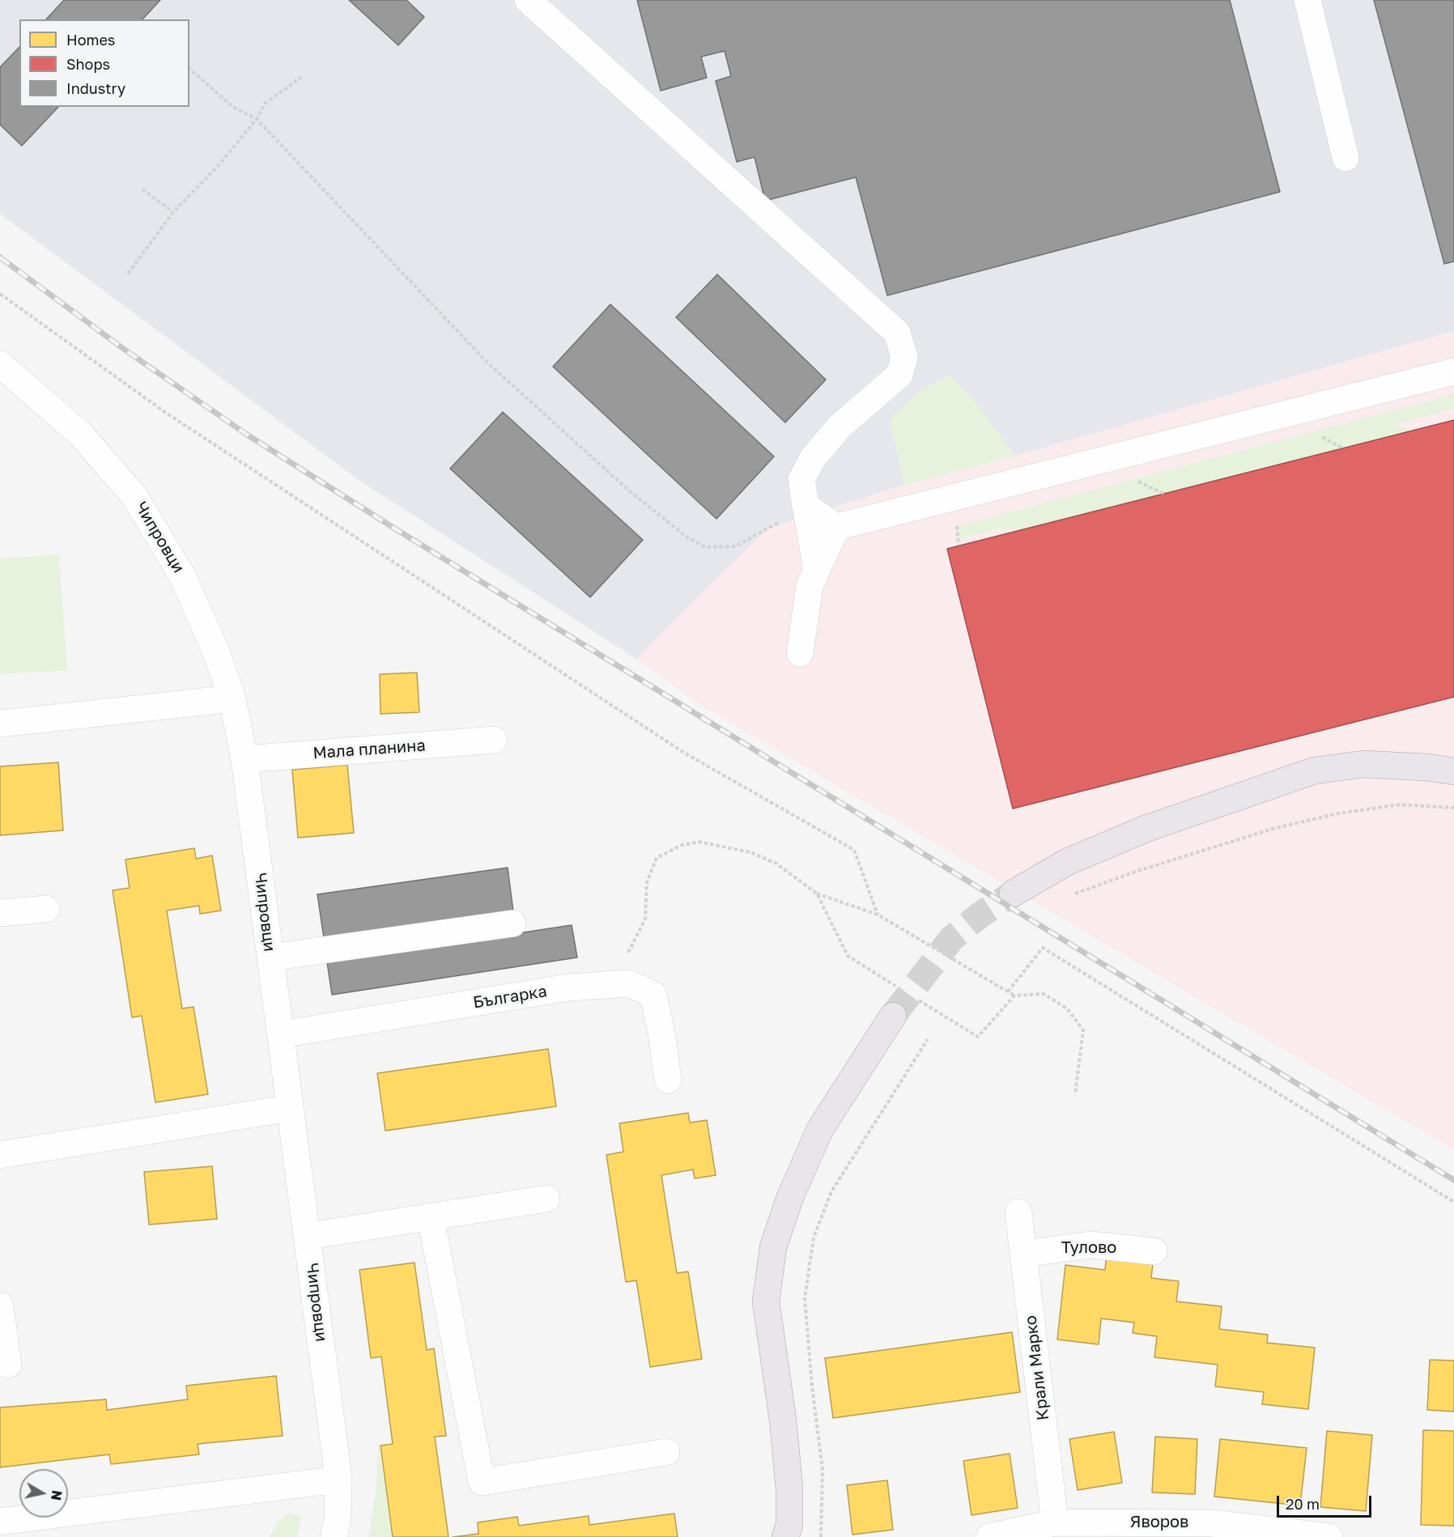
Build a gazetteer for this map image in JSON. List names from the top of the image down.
{
  "streets": {
    "street": [
      "Чипровци",
      "Мала планина",
      "Българка",
      "Тулово",
      "Крали Марко",
      "Яворов"
    ]
  },
  "crossings": [
    ["Чипровци", "Мала планина"],
    ["Чипровци", "Българка"],
    ["Тулово", "Крали Марко"],
    ["Крали Марко", "Яворов"]
  ],
  "legend": ["Homes", "Shops", "Industry"],
  "scale_bar": "20 m",
  "north": "right"
}
